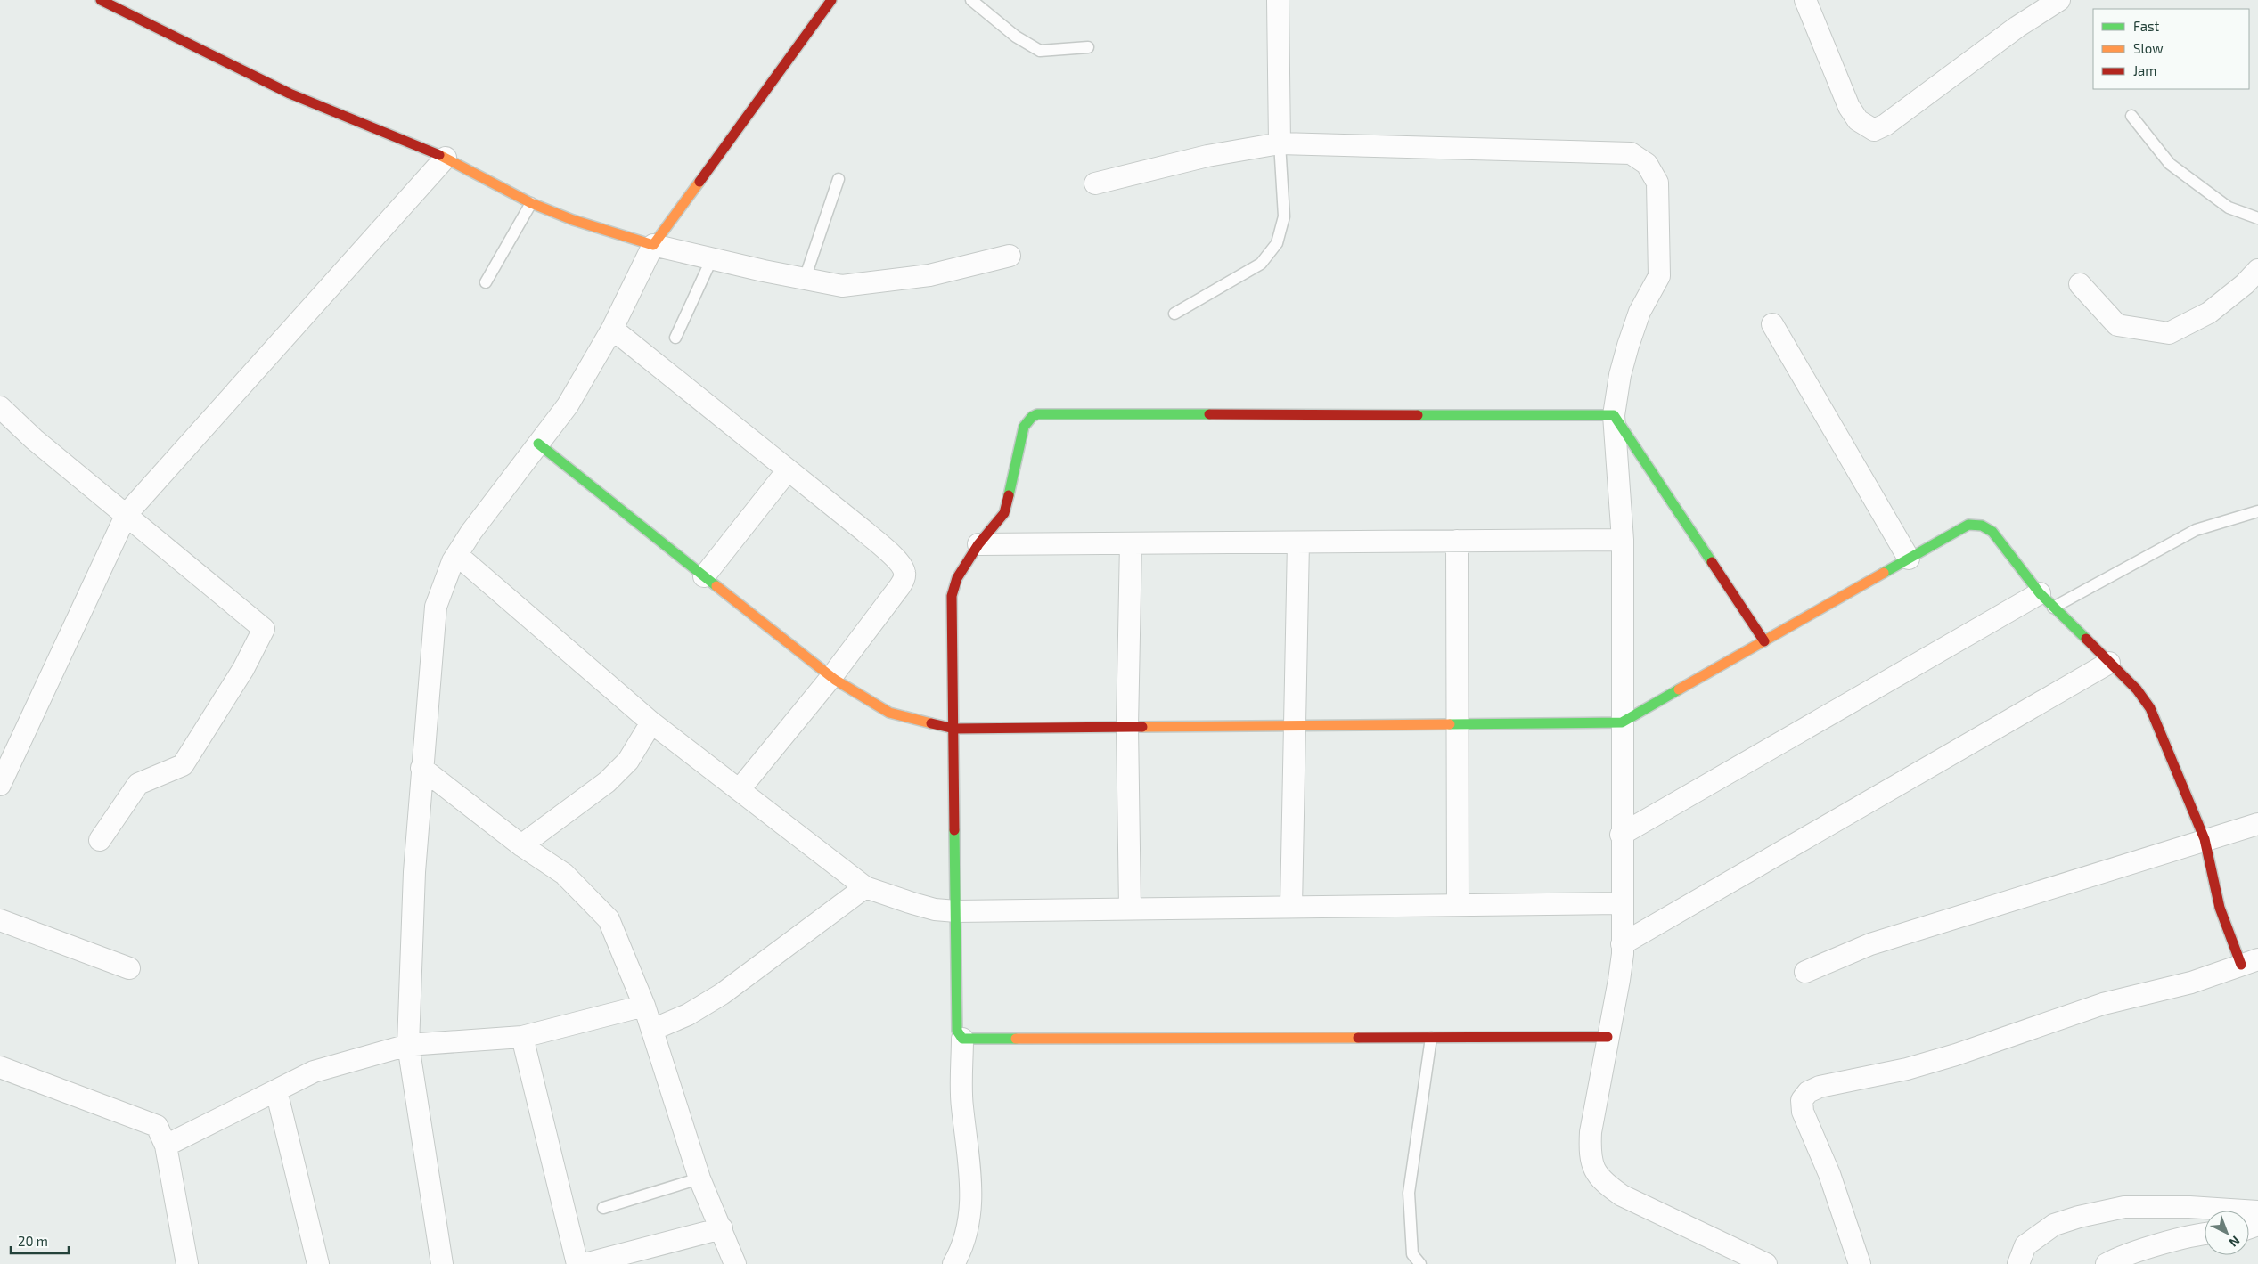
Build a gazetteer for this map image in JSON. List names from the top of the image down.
{
  "legend": ["Fast", "Slow", "Jam"],
  "scale_bar": "20 m",
  "north": "bottom right"
}
